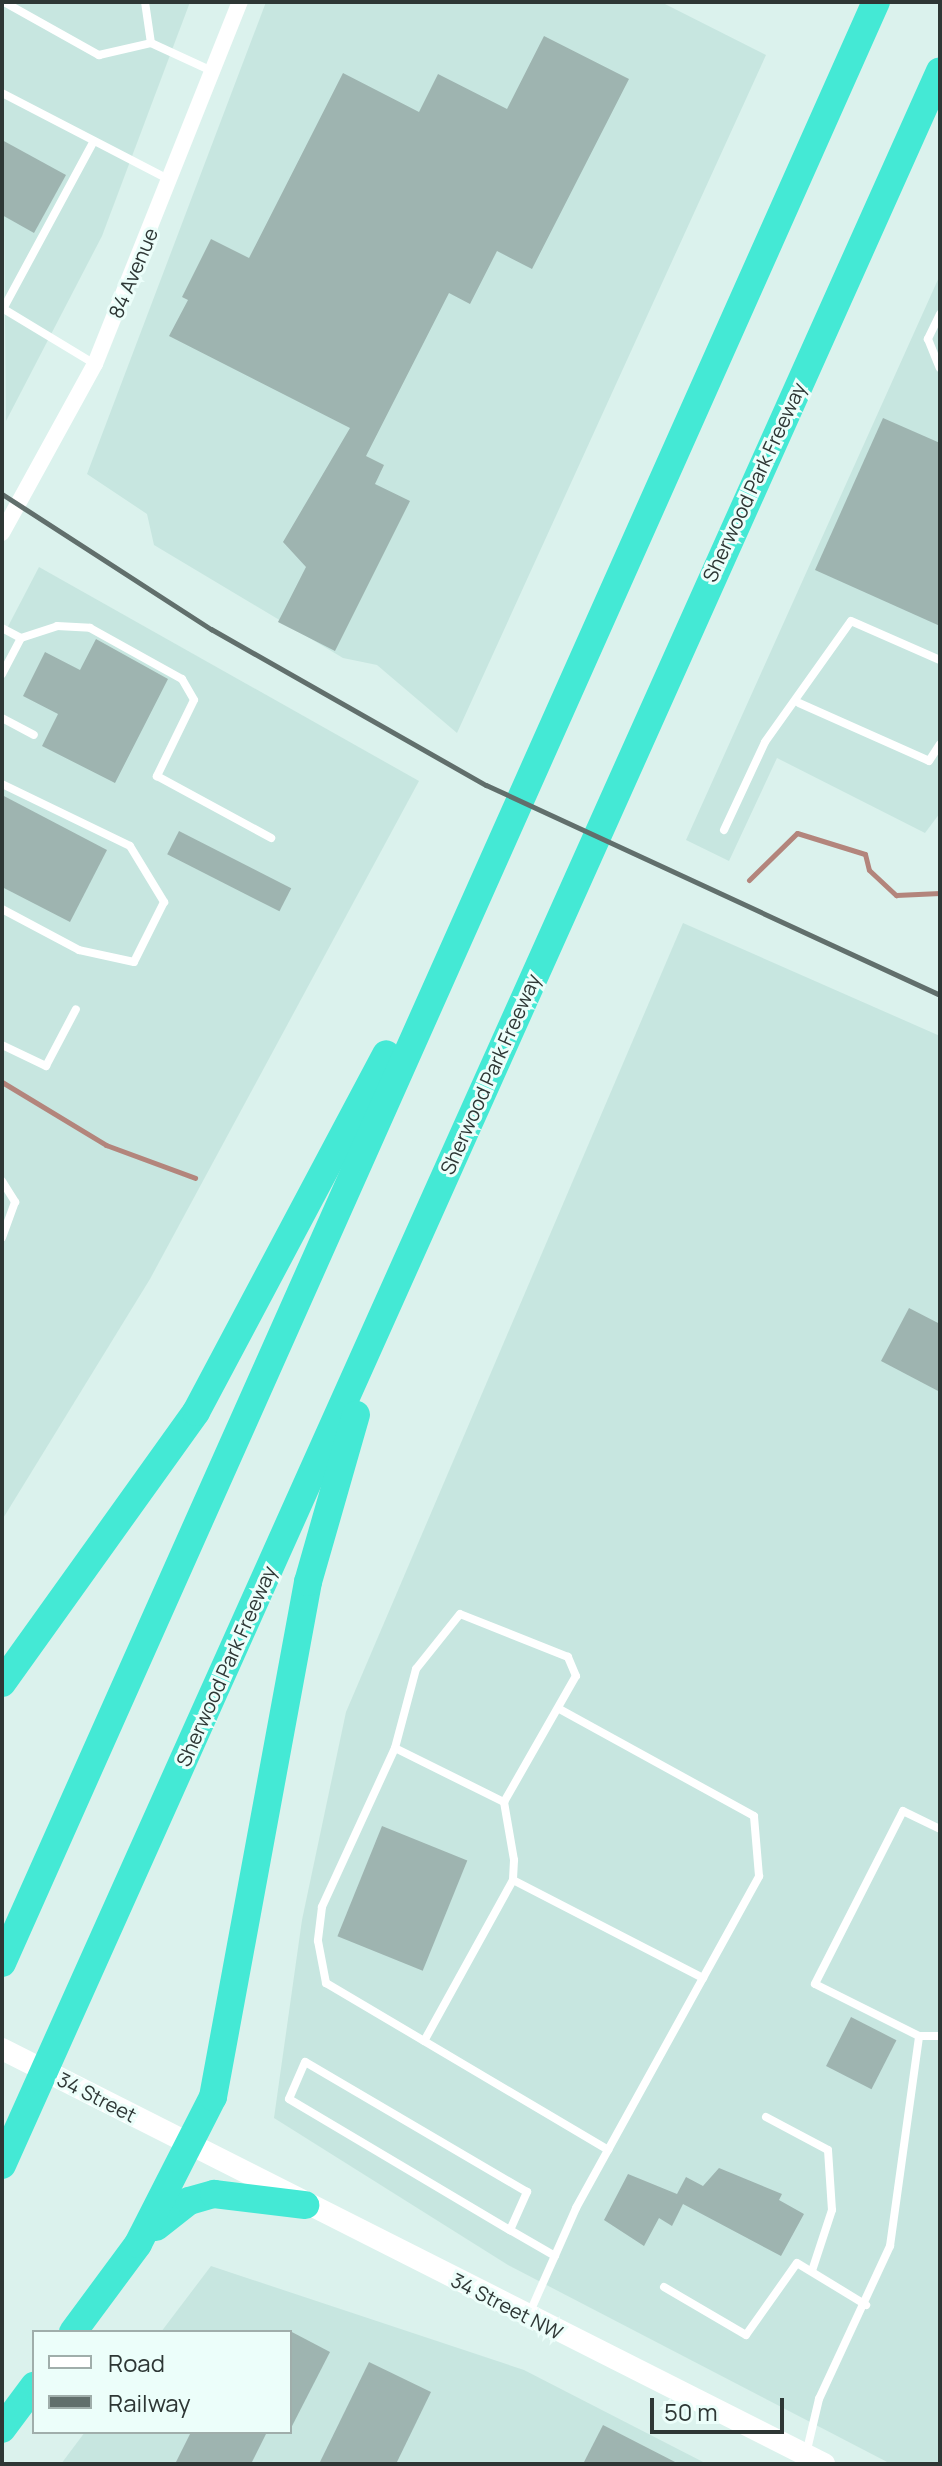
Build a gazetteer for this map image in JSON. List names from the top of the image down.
{
  "streets": {
    "highway": ["Sherwood Park Freeway"],
    "main road": ["34 Street", "34 Street NW"],
    "street": ["84 Avenue"]
  },
  "crossings": [
    ["34 Street", "34 Street NW"]
  ],
  "legend": ["Road", "Railway"],
  "scale_bar": "50 m"
}
